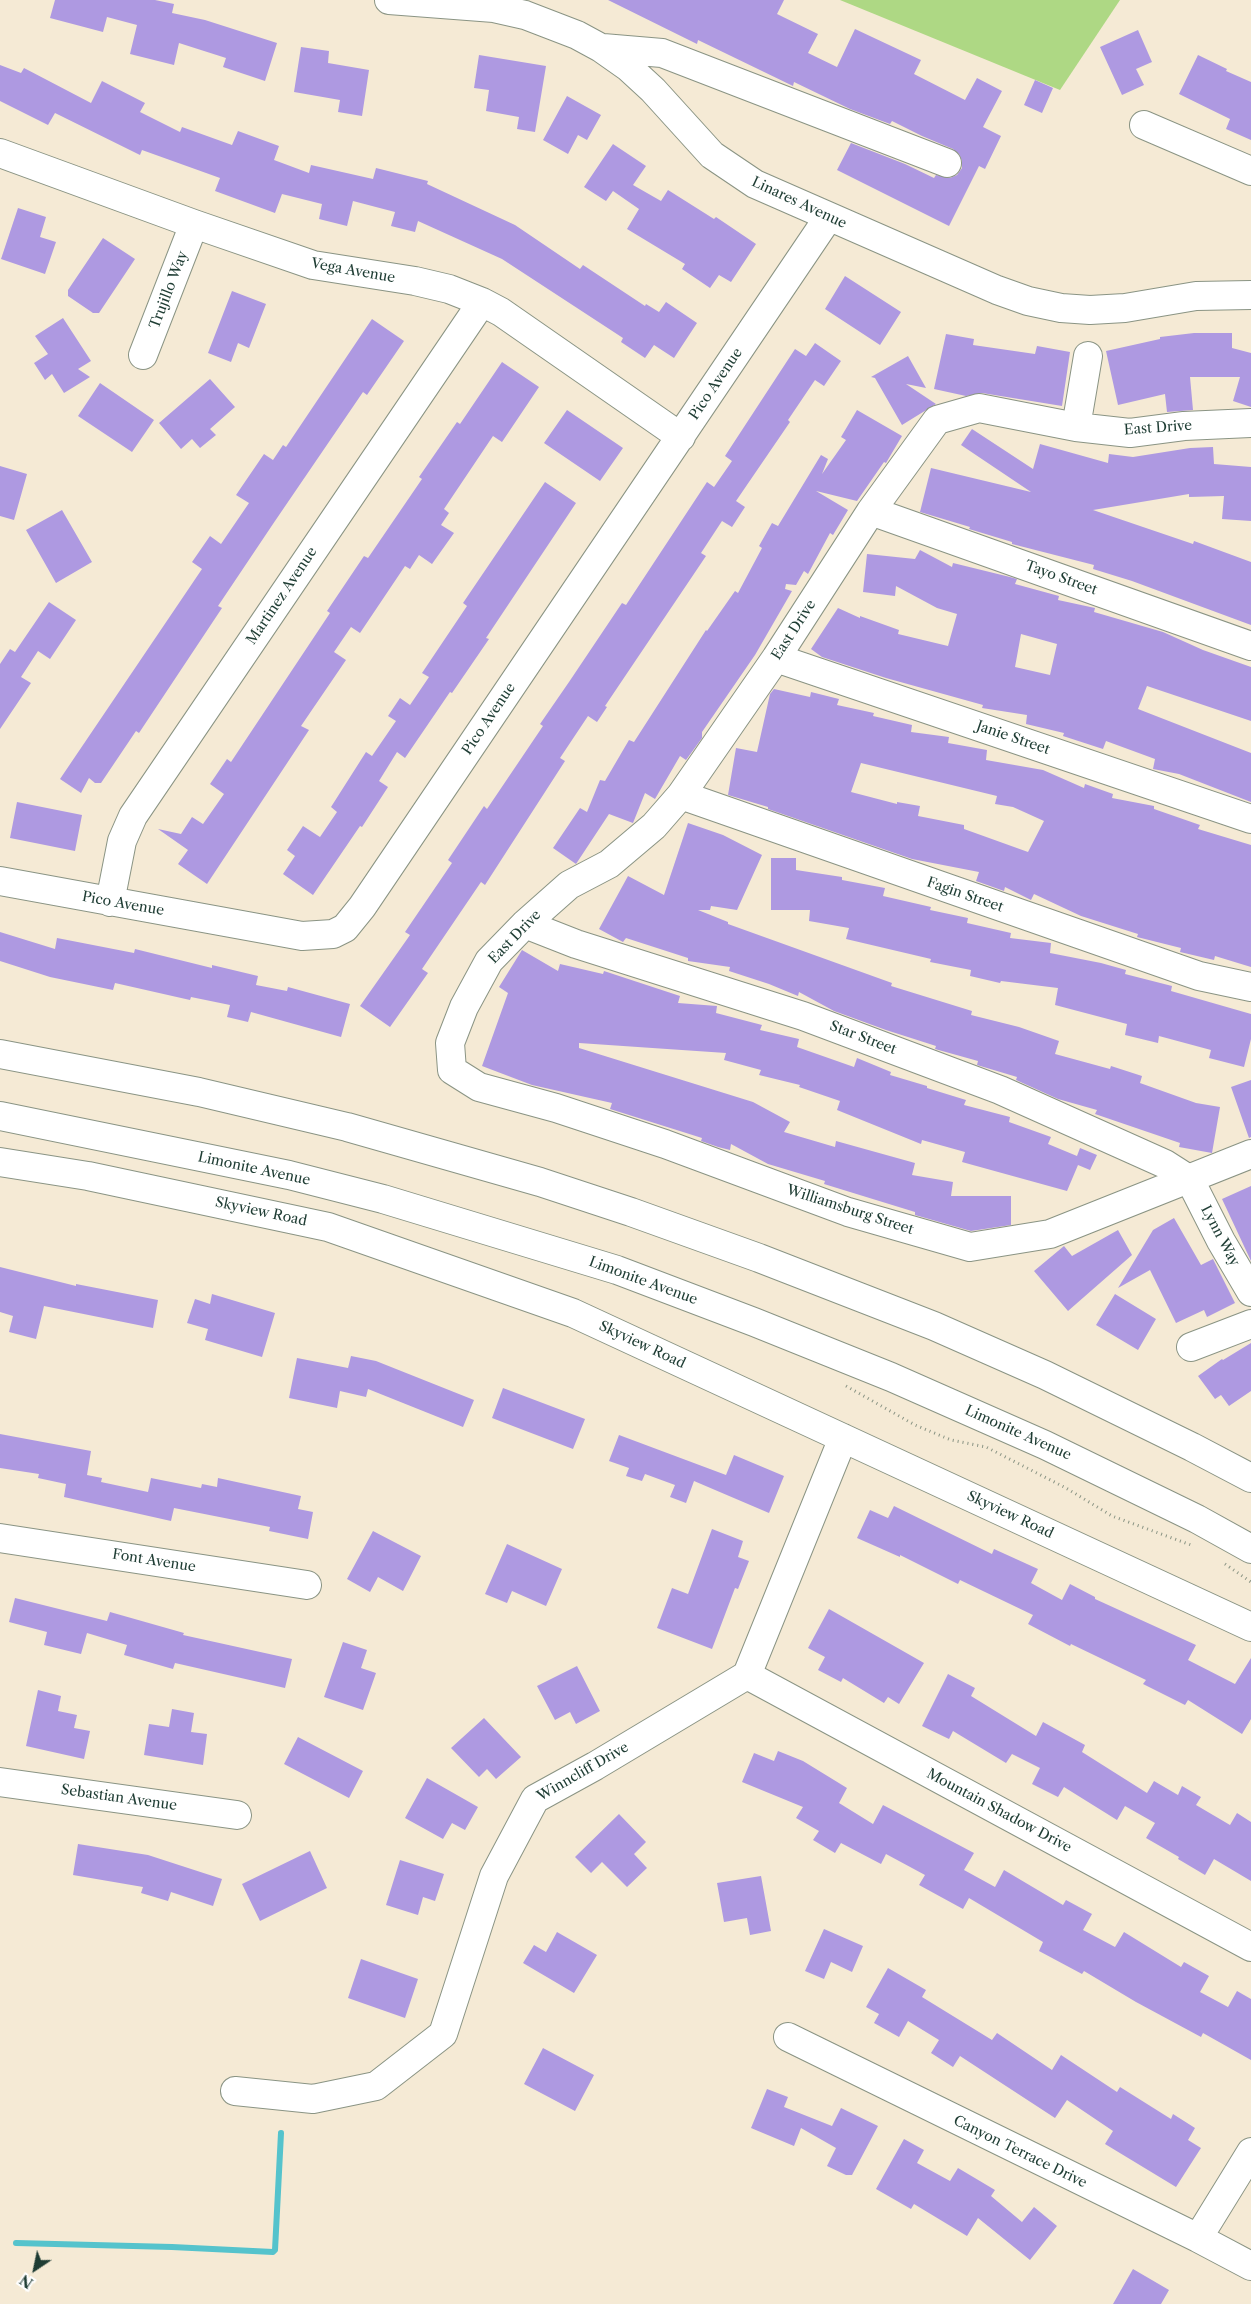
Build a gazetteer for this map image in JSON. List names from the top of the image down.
{
  "streets": {
    "street": [
      "Linares Avenue",
      "Vega Avenue",
      "Trujillo Way",
      "Pico Avenue",
      "East Drive",
      "Tayo Street",
      "Martinez Avenue",
      "Janie Street",
      "Fagin Street",
      "Star Street",
      "Limonite Avenue",
      "Williamsburg Street",
      "Skyview Road",
      "Lynn Way",
      "Font Avenue",
      "Winncliff Drive",
      "Sebastian Avenue",
      "Mountain Shadow Drive",
      "Canyon Terrace Drive"
    ]
  },
  "crossings": [
    ["Linares Avenue", "Pico Avenue"],
    ["Vega Avenue", "Trujillo Way"],
    ["Vega Avenue", "Pico Avenue"],
    ["Vega Avenue", "Martinez Avenue"],
    ["Pico Avenue", "Martinez Avenue"],
    ["East Drive", "Tayo Street"],
    ["East Drive", "Janie Street"],
    ["East Drive", "Fagin Street"],
    ["East Drive", "Star Street"],
    ["East Drive", "Williamsburg Street"],
    ["Star Street", "Williamsburg Street"],
    ["Star Street", "Lynn Way"],
    ["Williamsburg Street", "Lynn Way"],
    ["Winncliff Drive", "Mountain Shadow Drive"]
  ],
  "north": "bottom left"
}
